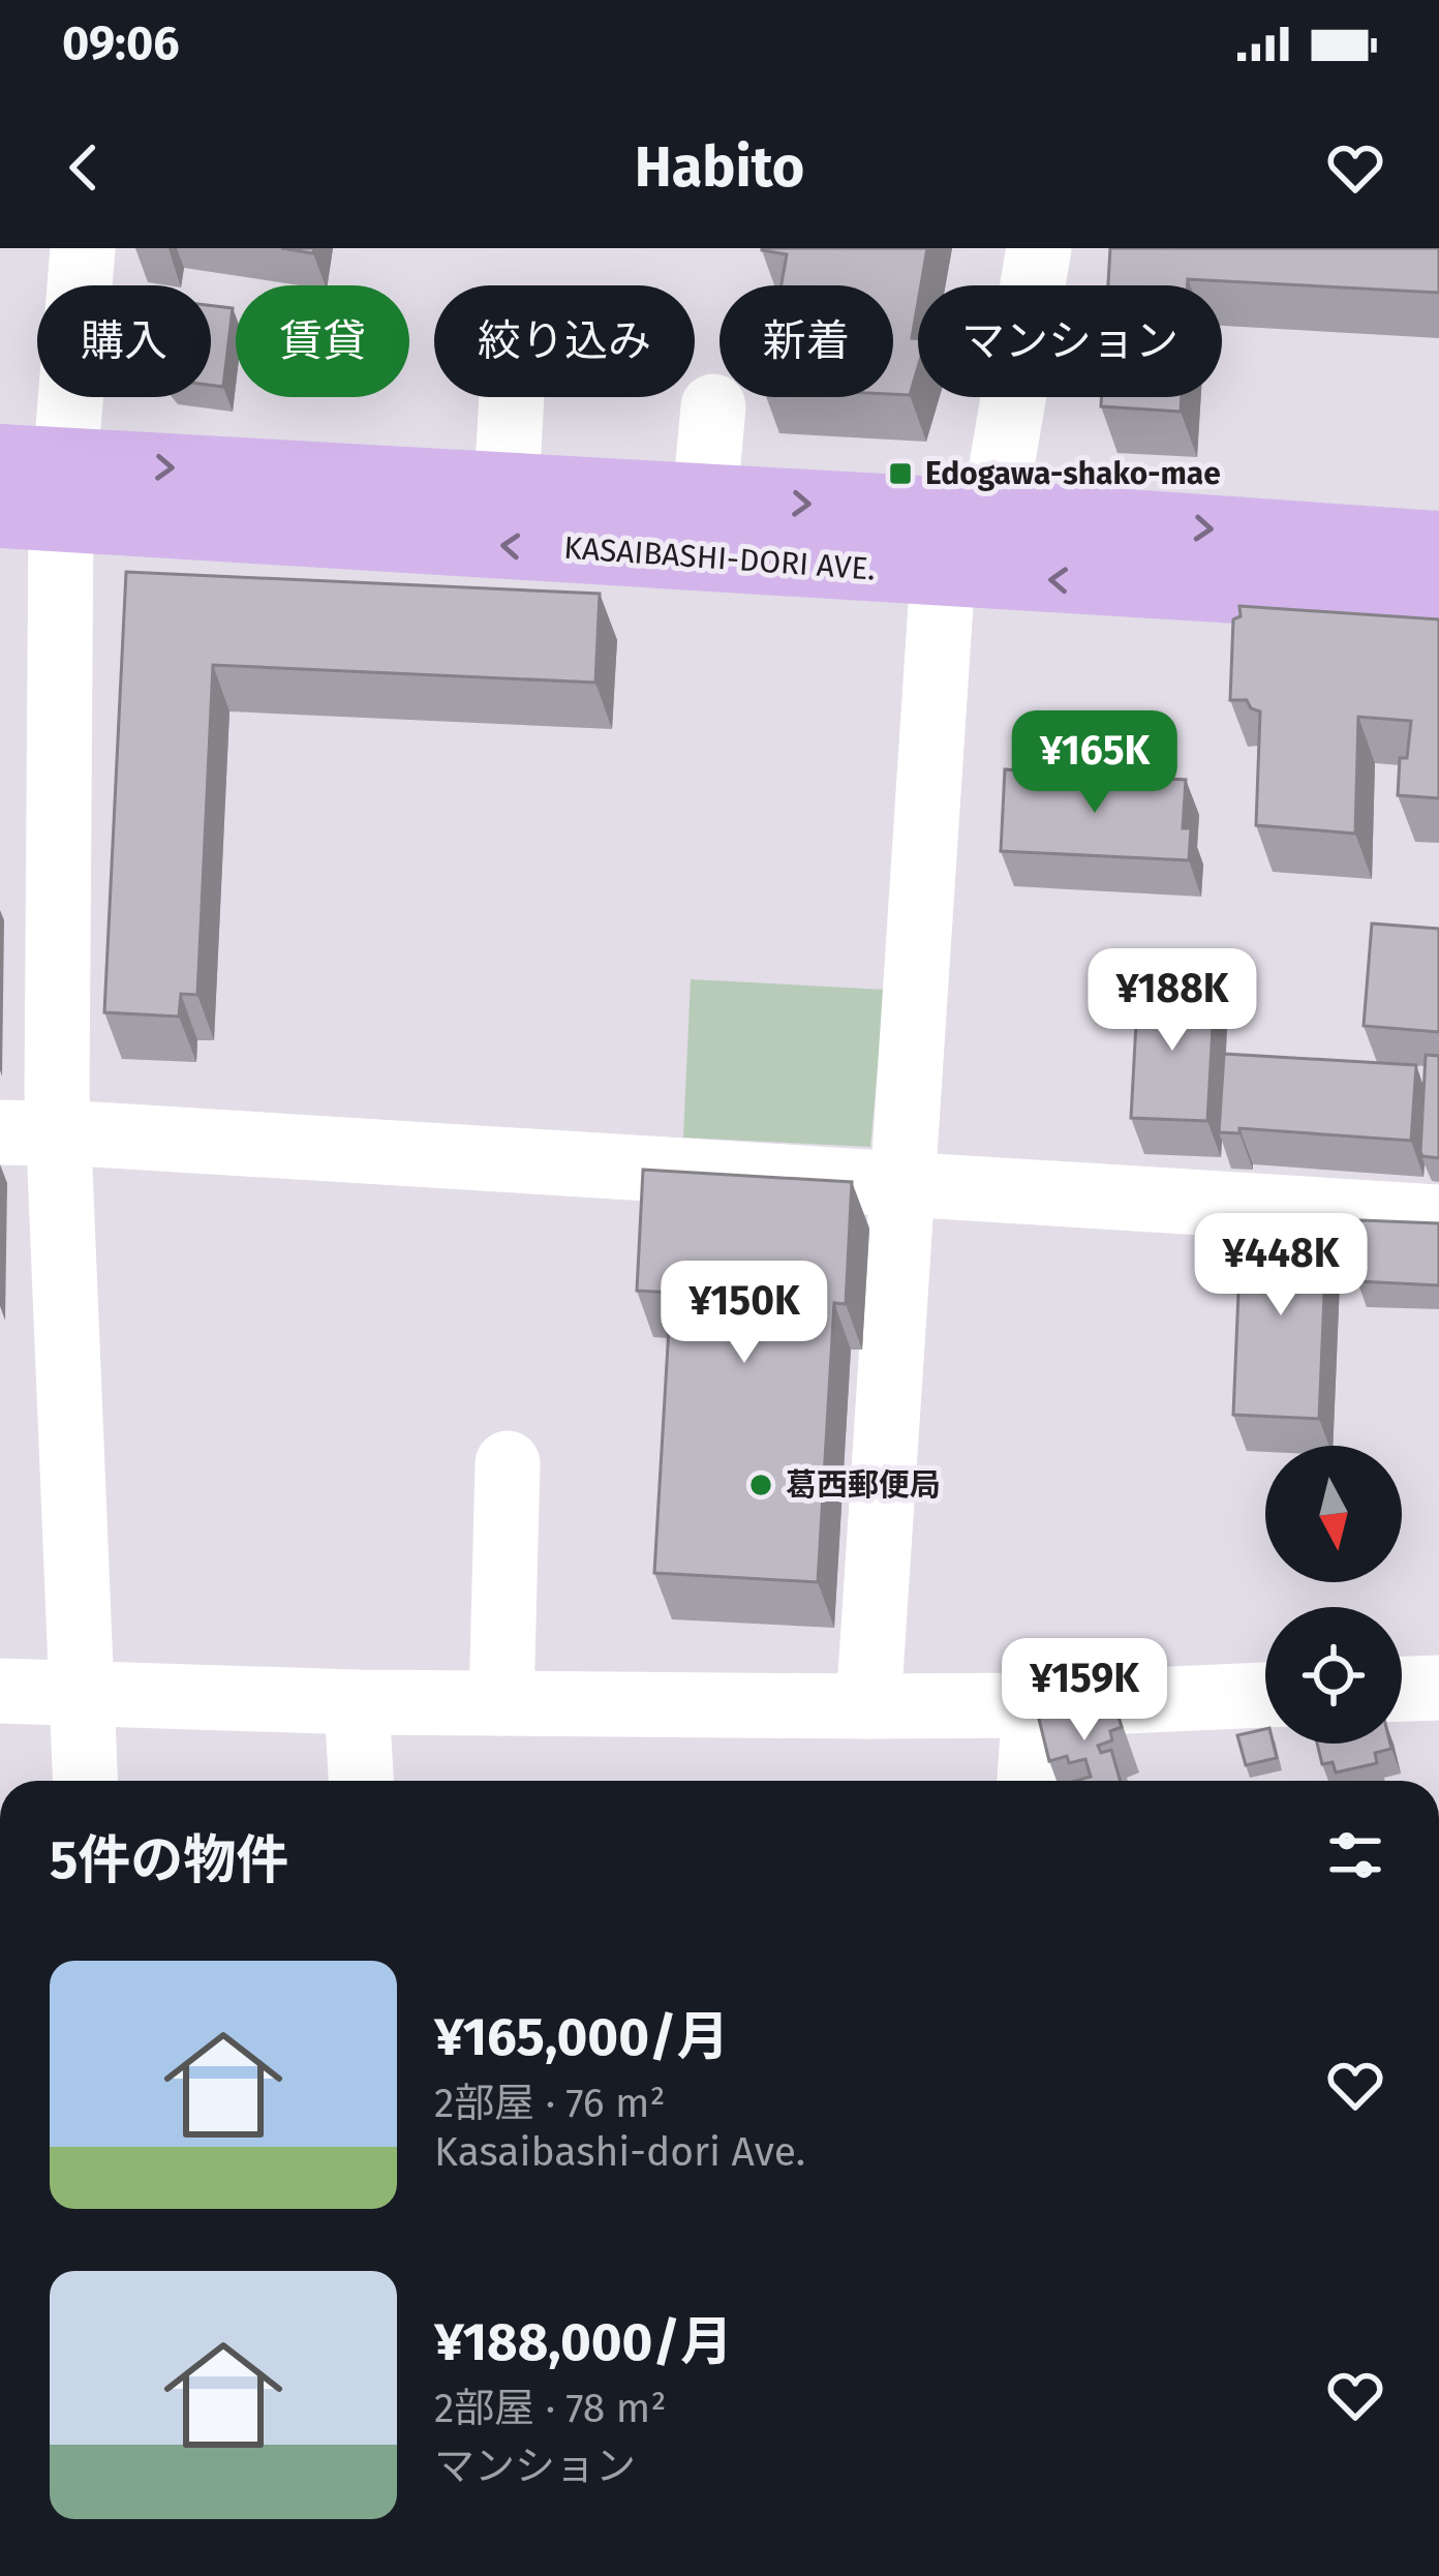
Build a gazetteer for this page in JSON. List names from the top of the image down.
{
  "streets": {
    "main road": ["KASAIBASHI-DORI AVE."]
  },
  "places": {
    "transit": ["Edogawa-shako-mae"],
    "other": ["葛西郵便局"]
  },
  "north": "bottom",
  "page": {
    "status": "09:06",
    "header": "Habito",
    "chip": [
      "購入",
      "賃貸",
      "絞り込み",
      "新着",
      "マンション"
    ],
    "price": [
      "¥165K",
      "¥188K",
      "¥448K",
      "¥150K",
      "¥159K"
    ],
    "heading": "5件の物件",
    "list": [
      {
        "name": "¥165,000/月",
        "note": "2部屋 · 76 m² · Kasaibashi-dori Ave."
      },
      {
        "name": "¥188,000/月",
        "note": "2部屋 · 78 m² · マンション"
      }
    ]
  }
}
